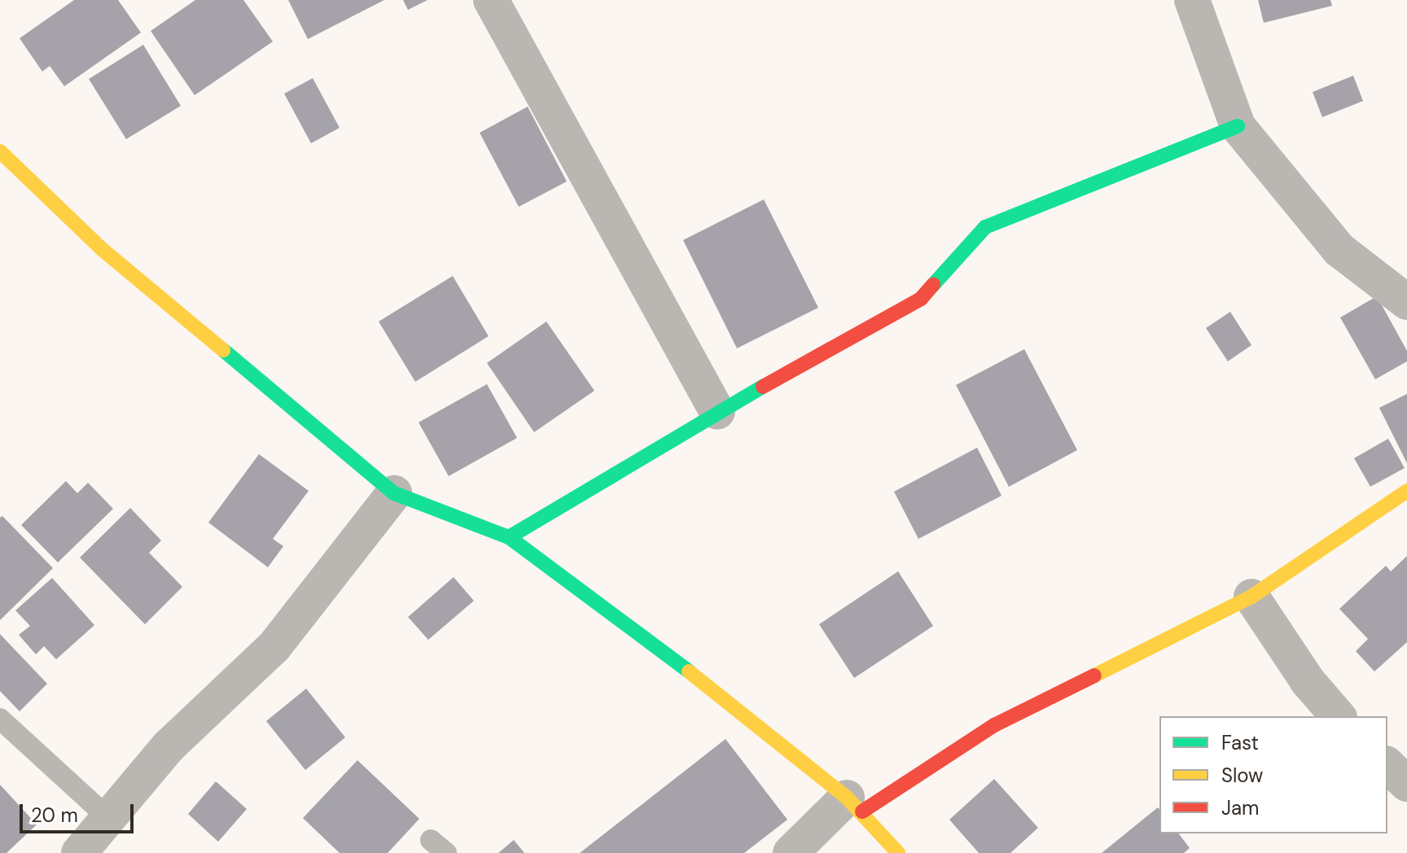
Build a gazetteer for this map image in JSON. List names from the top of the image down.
{
  "legend": ["Fast", "Slow", "Jam"],
  "scale_bar": "20 m"
}
